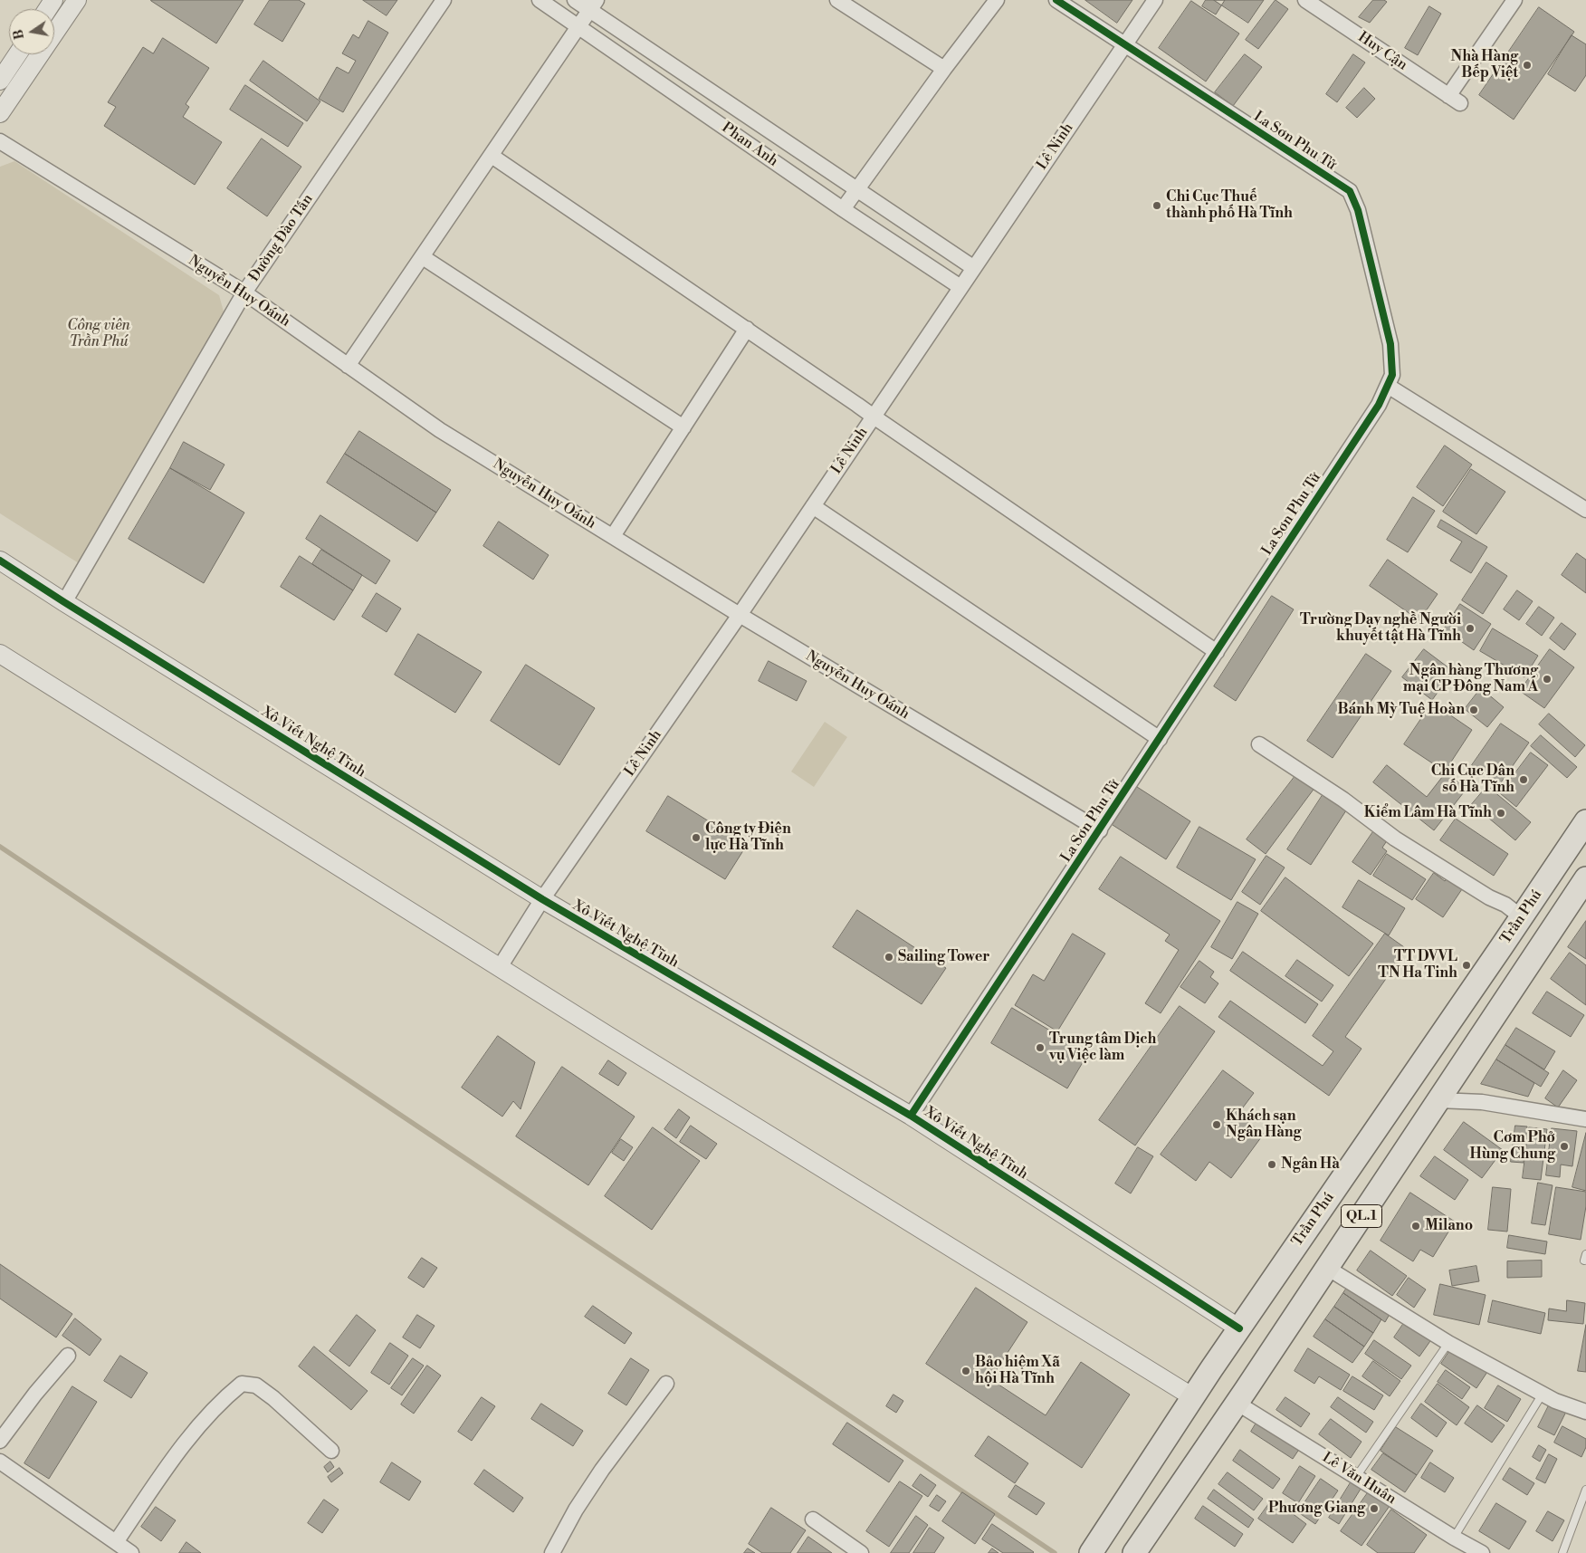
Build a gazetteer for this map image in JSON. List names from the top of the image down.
{
  "streets": {
    "main road": ["Trần Phú", "QL.1"],
    "street": [
      "Huy Cận",
      "La Sơn Phu Tử",
      "Phan Anh",
      "Lê Ninh",
      "Đường Đào Tấn",
      "Nguyễn Huy Oánh",
      "Xô Viết Nghệ Tĩnh",
      "Lê Văn Huân"
    ]
  },
  "crossings": [
    ["La Sơn Phu Tử", "Lê Ninh"],
    ["La Sơn Phu Tử", "Nguyễn Huy Oánh"],
    ["La Sơn Phu Tử", "Xô Viết Nghệ Tĩnh"],
    ["Phan Anh", "Lê Ninh"],
    ["Lê Ninh", "Nguyễn Huy Oánh"],
    ["Lê Ninh", "Xô Viết Nghệ Tĩnh"],
    ["Đường Đào Tấn", "Nguyễn Huy Oánh"],
    ["Đường Đào Tấn", "Xô Viết Nghệ Tĩnh"],
    ["Xô Viết Nghệ Tĩnh", "Trần Phú"],
    ["QL.1", "Lê Văn Huân"]
  ],
  "parks": ["Công viên Trần Phú"],
  "places": [
    "Nhà Hàng Bếp Việt",
    "Chi Cục Thuế thành phố Hà Tĩnh",
    "Trường Dạy nghề Người khuyết tật Hà Tĩnh",
    "Ngân hàng Thương mại CP Đông Nam Á",
    "Bánh Mỳ Tuệ Hoàn",
    "Chi Cục Dân số Hà Tĩnh",
    "Kiểm Lâm Hà Tĩnh",
    "Công ty Điện lực Hà Tĩnh",
    "Sailing Tower",
    "TT DVVL TN Ha Tinh",
    "Trung tâm Dịch vụ Việc làm",
    "Khách sạn Ngân Hàng",
    "Cơm Phở Hùng Chung",
    "Ngân Hà",
    "Milano",
    "Bảo hiệm Xã hội Hà Tĩnh",
    "Phương Giang"
  ],
  "north": "left"
}
